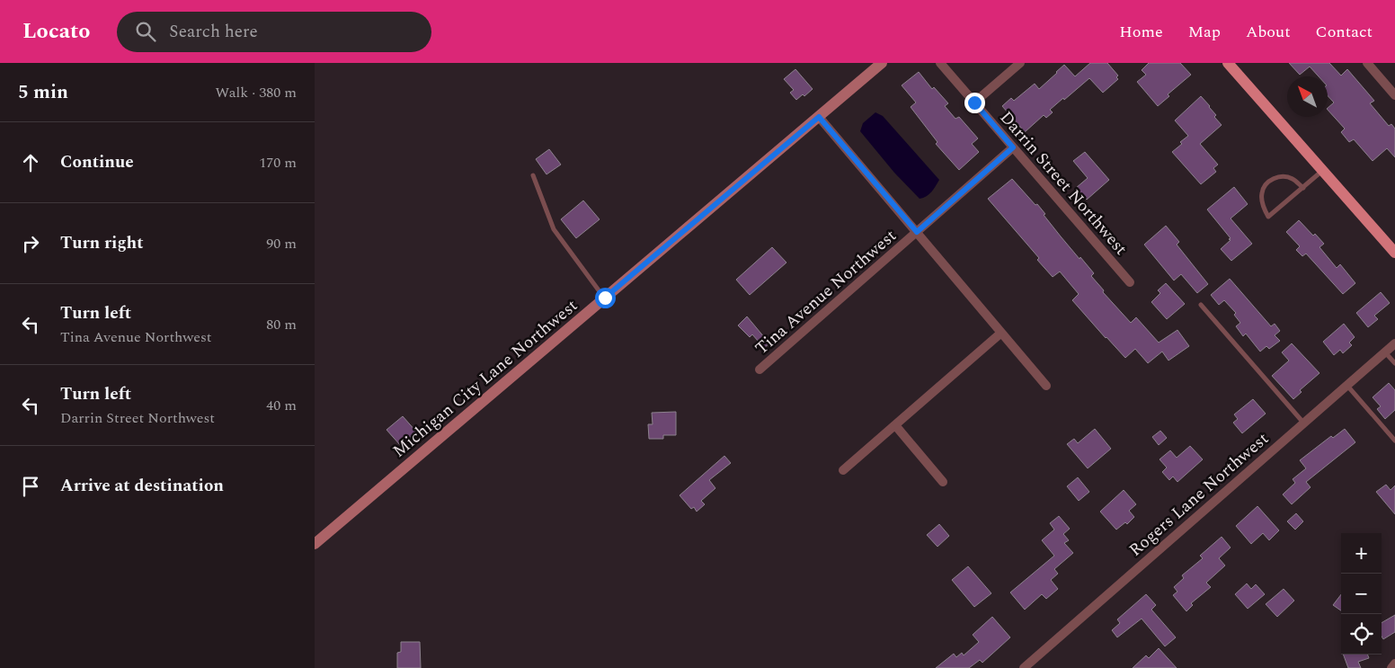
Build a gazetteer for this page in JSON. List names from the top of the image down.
{
  "streets": {
    "street": [
      "Darrin Street Northwest",
      "Tina Avenue Northwest",
      "Michigan City Lane Northwest",
      "Rogers Lane Northwest"
    ]
  },
  "crossings": [
    ["Darrin Street Northwest", "Tina Avenue Northwest"]
  ],
  "north": "top left",
  "page": {
    "header": "Locato",
    "search": "Search here",
    "nav": [
      "Home",
      "Map",
      "About",
      "Contact"
    ],
    "heading": ["5 min", "Walk · 380 m"],
    "list": [
      ["Continue", "170 m"],
      ["Turn right", "90 m"],
      ["Turn left", "Tina Avenue Northwest", "80 m"],
      ["Turn left", "Darrin Street Northwest", "40 m"],
      "Arrive at destination"
    ],
    "map_buttons": ["+", "−"]
  }
}
